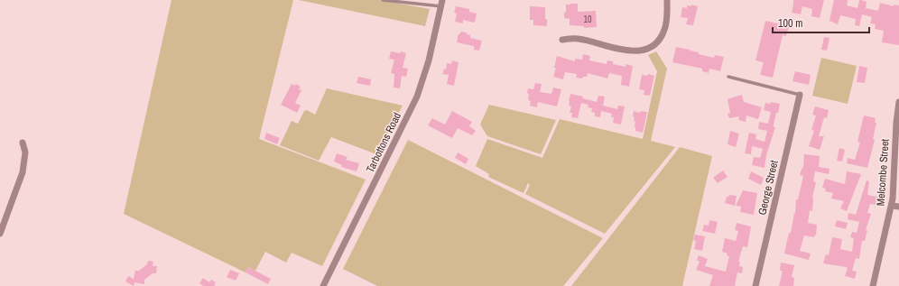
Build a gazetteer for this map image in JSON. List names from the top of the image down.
{
  "streets": {
    "street": ["Tarbottons Road", "Melcombe Street", "George Street"]
  },
  "house_numbers": ["10"],
  "scale_bar": "100 m"
}
